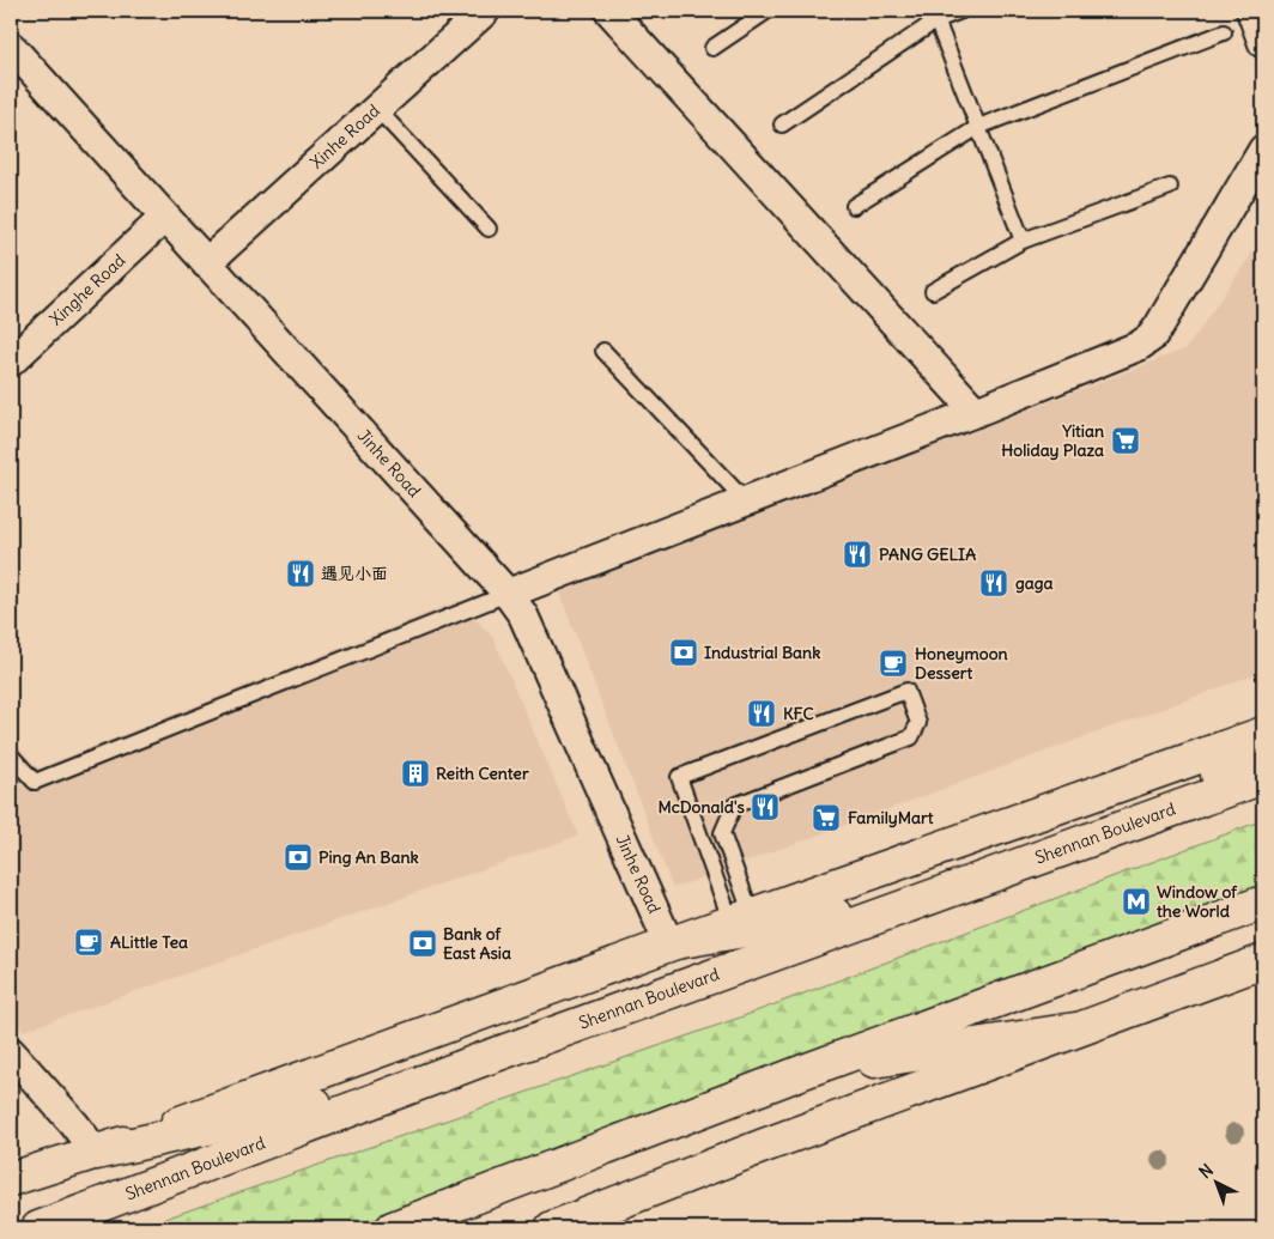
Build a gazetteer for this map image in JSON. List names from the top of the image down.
{
  "streets": {
    "main road": ["Shennan Boulevard"],
    "street": ["Xinhe Road", "Xinghe Road", "Jinhe Road"]
  },
  "crossings": [
    ["Xinhe Road", "Jinhe Road"],
    ["Xinghe Road", "Jinhe Road"]
  ],
  "places": {
    "supermarket": ["Yitian Holiday Plaza", "FamilyMart"],
    "restaurant": [
      "PANG GELIA",
      "遇见小面",
      "gaga",
      "KFC",
      "McDonald's"
    ],
    "bank": ["Industrial Bank", "Ping An Bank", "Bank of East Asia"],
    "cafe": ["Honeymoon Dessert", "ALittle Tea"],
    "building": ["Reith Center"],
    "metro station": ["Window of the World"]
  },
  "north": "top left"
}
